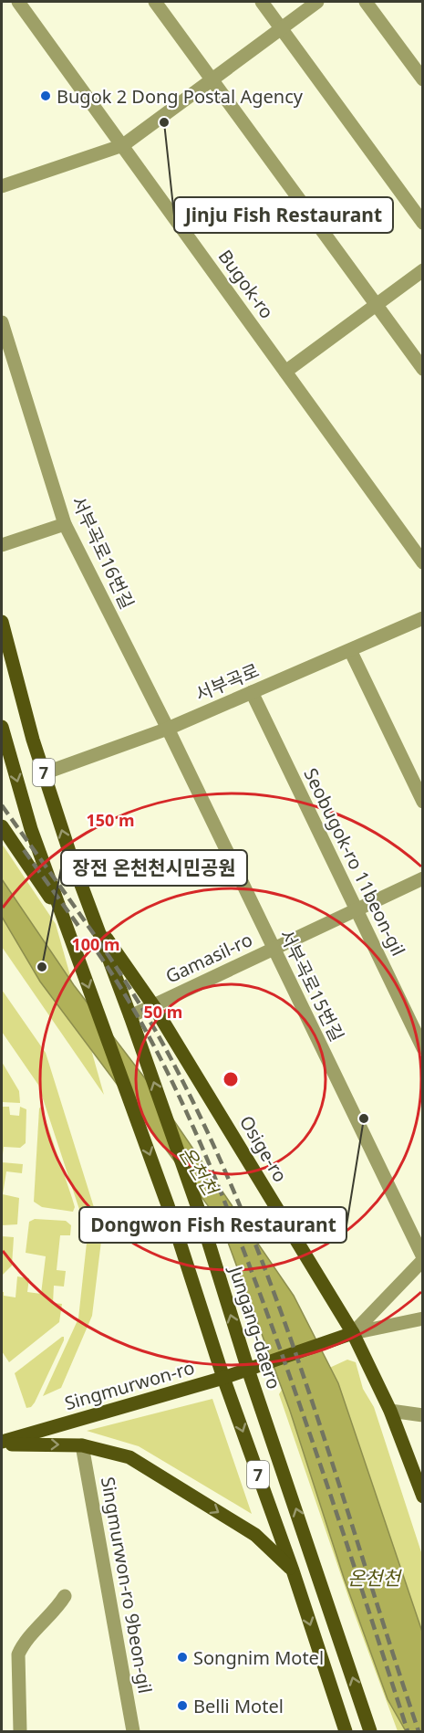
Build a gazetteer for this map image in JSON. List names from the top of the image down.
{
  "streets": {
    "main road": [
      "7",
      "Osige-ro",
      "Jungang-daero",
      "Singmurwon-ro"
    ],
    "street": [
      "Bugok-ro",
      "서부곡로16번길",
      "서부곡로",
      "Seobugok-ro 11beon-gil",
      "Gamasil-ro",
      "서부곡로15번길",
      "Singmurwon-ro 9beon-gil"
    ]
  },
  "crossings": [
    ["서부곡로16번길", "서부곡로"],
    ["서부곡로16번길", "서부곡로15번길"],
    ["서부곡로", "Seobugok-ro 11beon-gil"],
    ["서부곡로", "서부곡로15번길"],
    ["서부곡로", "Jungang-daero"],
    ["7", "Singmurwon-ro"],
    ["Seobugok-ro 11beon-gil", "Gamasil-ro"],
    ["Gamasil-ro", "서부곡로15번길"],
    ["Gamasil-ro", "Osige-ro"],
    ["Gamasil-ro", "Jungang-daero"],
    ["Osige-ro", "Jungang-daero"],
    ["Osige-ro", "Singmurwon-ro"],
    ["Jungang-daero", "Singmurwon-ro"]
  ],
  "water": ["온천천"],
  "places": [
    "Bugok 2 Dong Postal Agency",
    "Jinju Fish Restaurant",
    "장전 온천천시민공원",
    "Dongwon Fish Restaurant",
    "Songnim Motel",
    "Belli Motel"
  ],
  "rings": ["150 m", "100 m", "50 m"]
}
